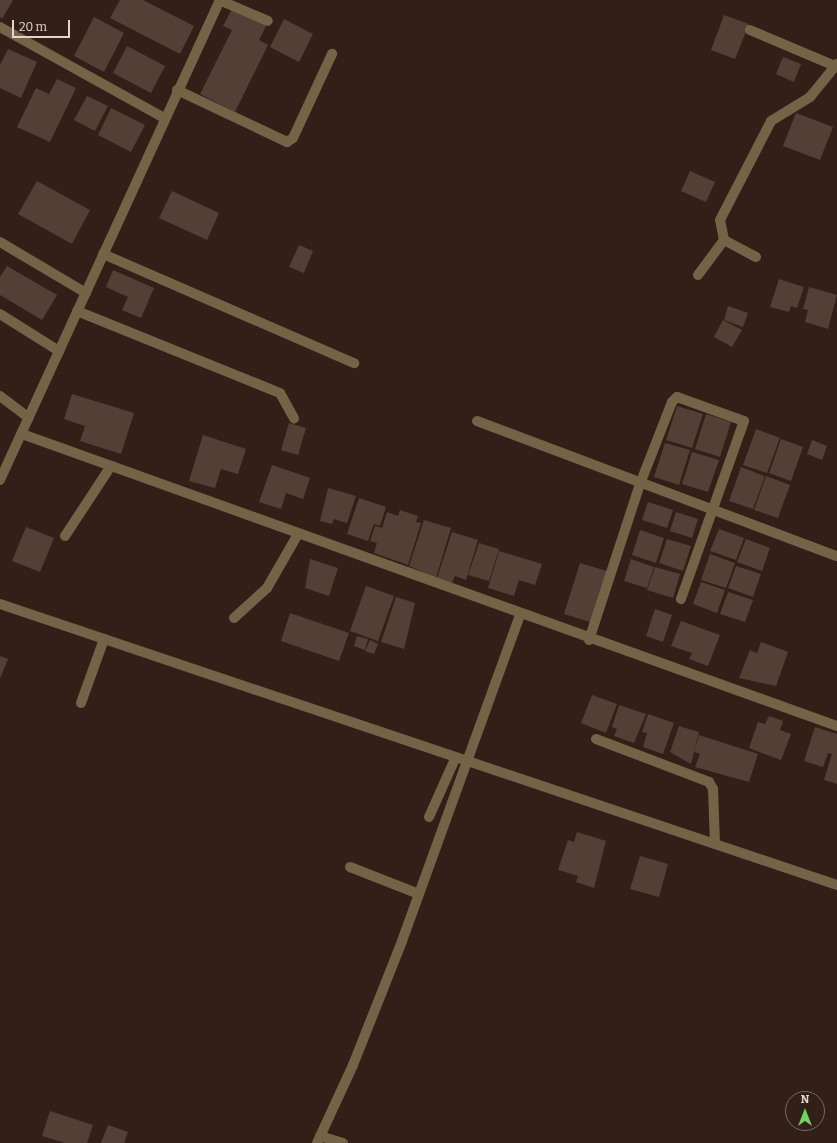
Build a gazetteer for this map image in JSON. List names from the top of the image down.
{
  "scale_bar": "20 m",
  "north": "top"
}
